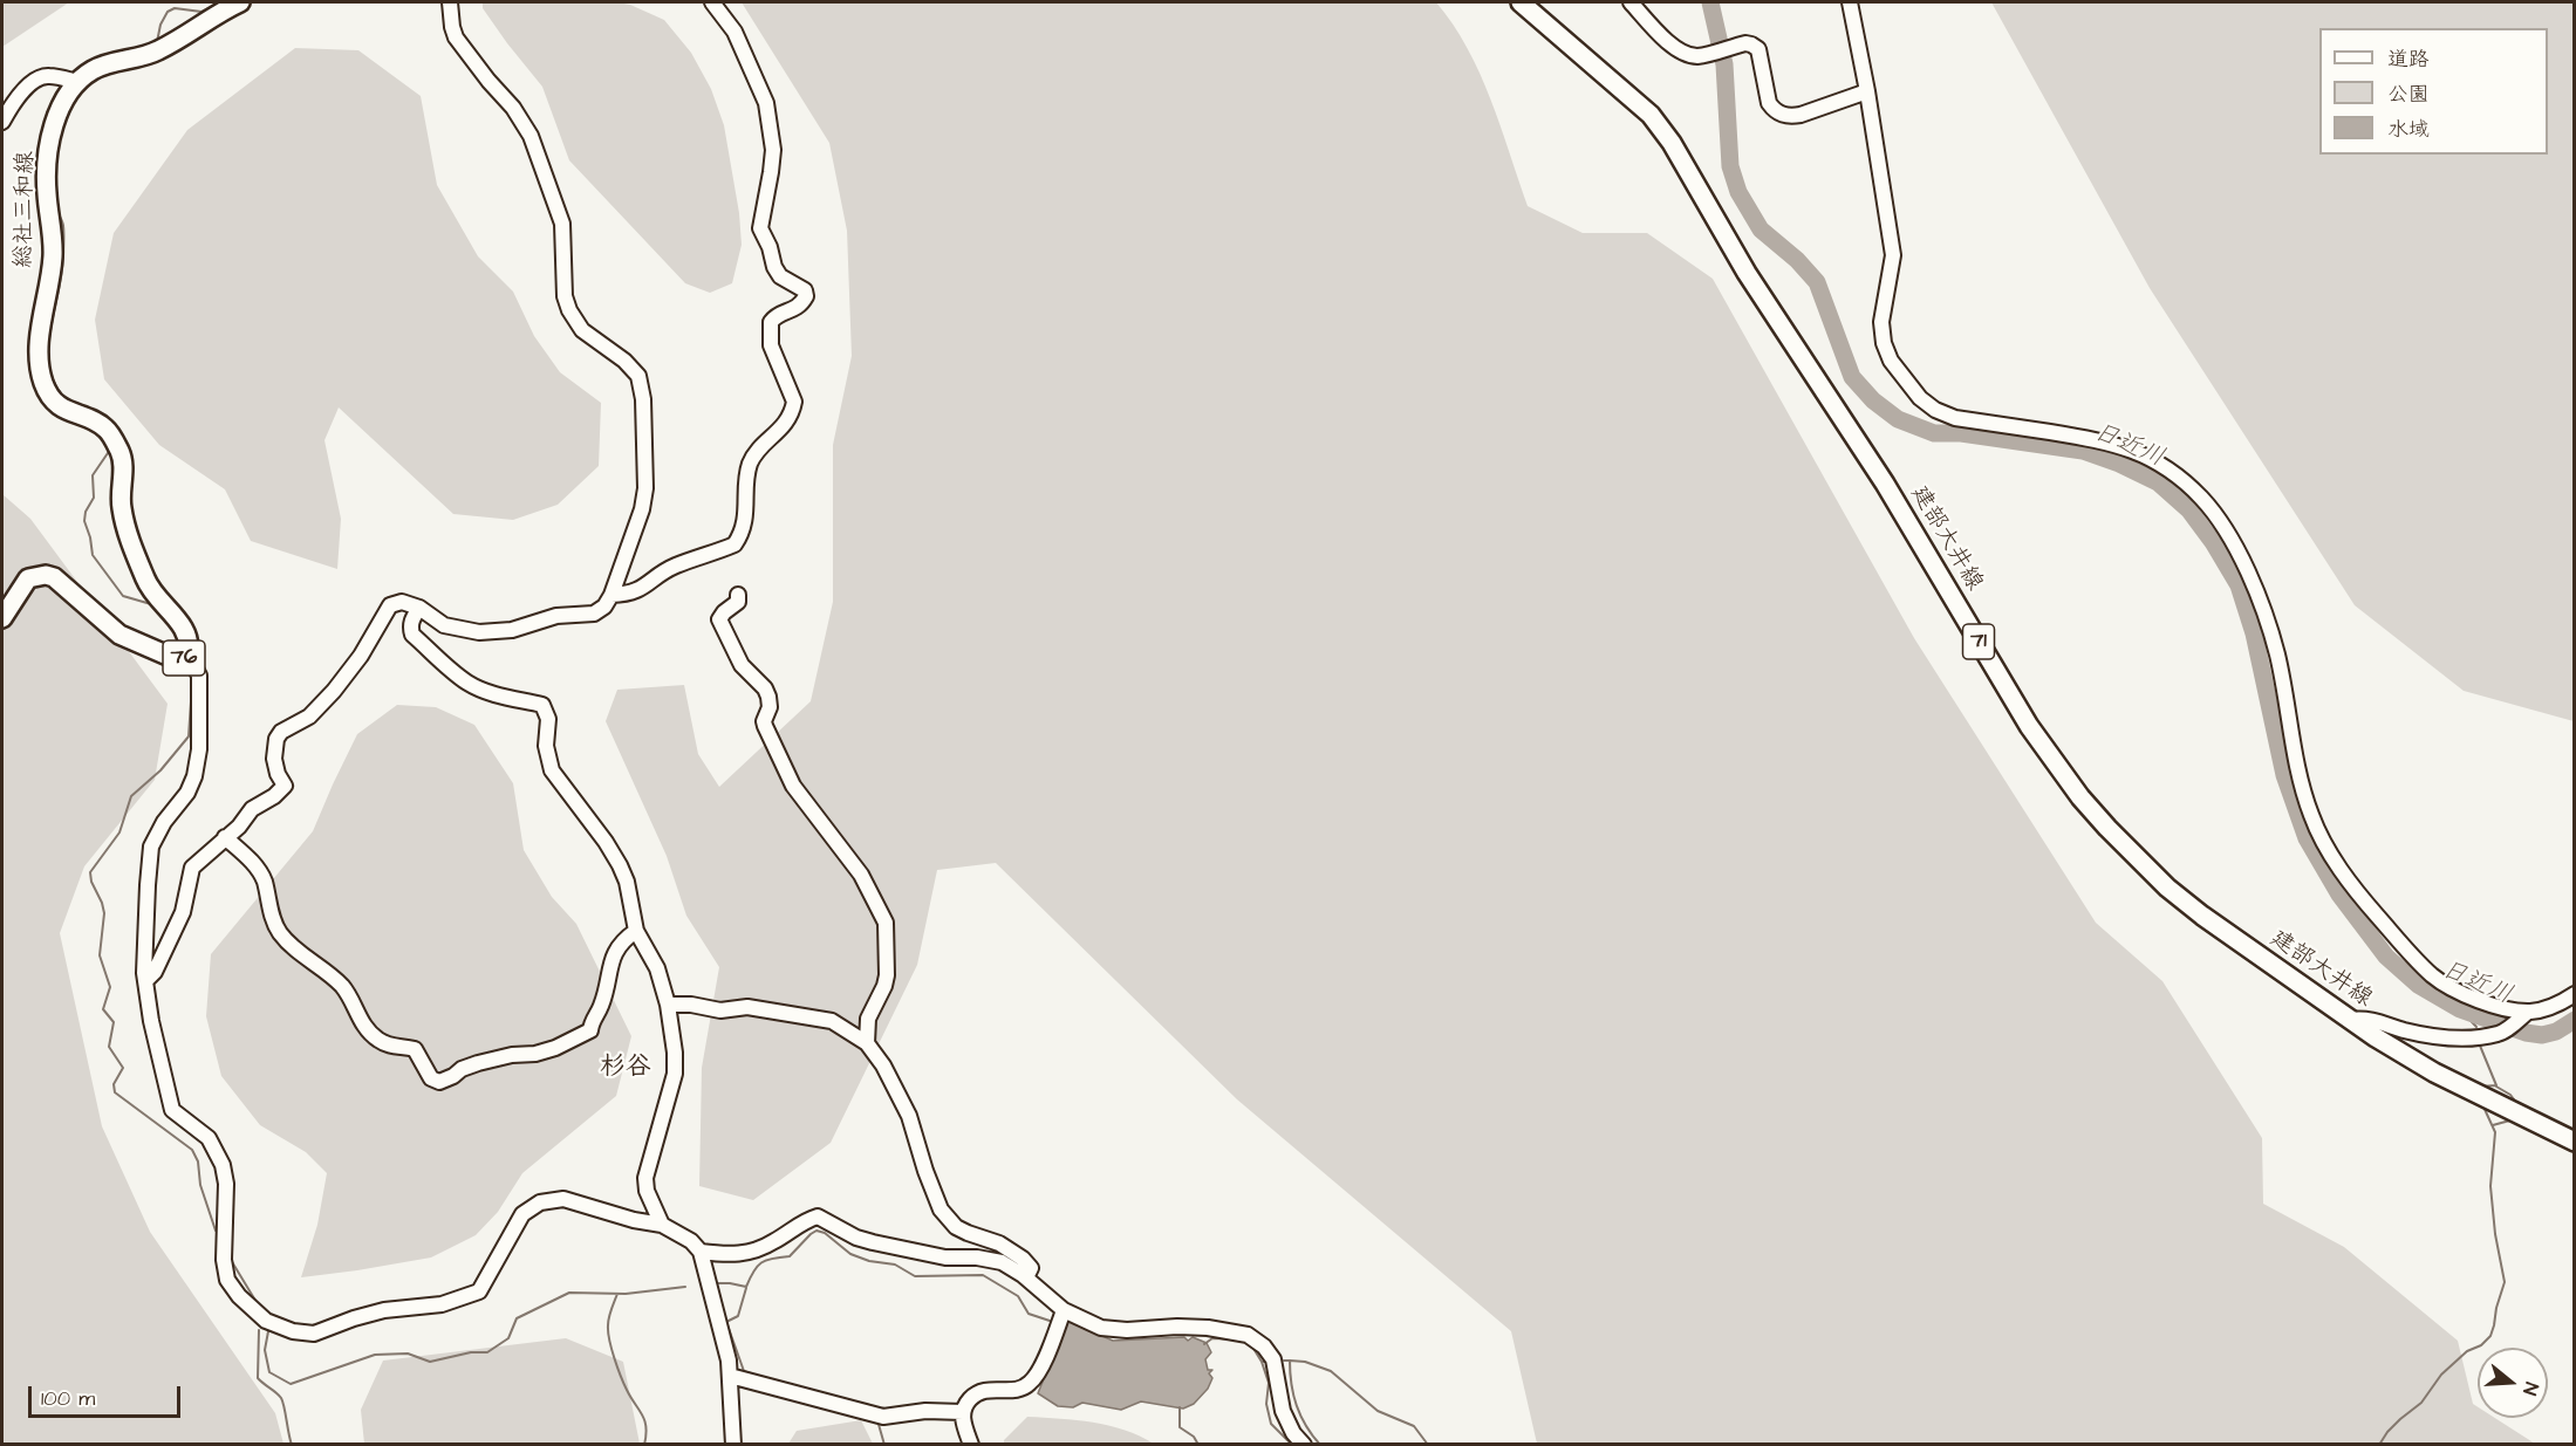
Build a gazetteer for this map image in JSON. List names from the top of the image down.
{
  "streets": {
    "main road": [
      "総社三和線",
      "建部大井線",
      "71",
      "76"
    ]
  },
  "crossings": [
    ["総社三和線", "76"]
  ],
  "districts": ["杉谷"],
  "water": ["日近川"],
  "legend": ["道路", "公園", "水域"],
  "scale_bar": "100 m",
  "north": "right"
}
